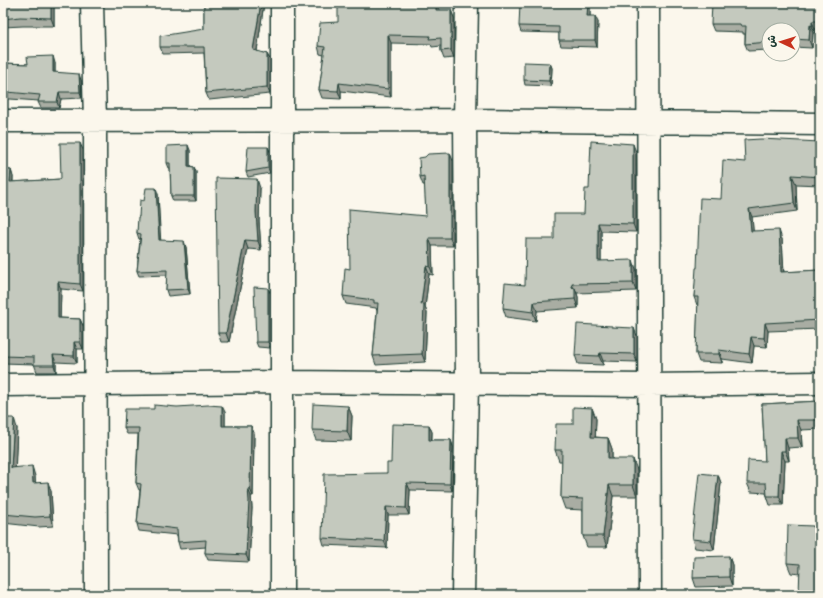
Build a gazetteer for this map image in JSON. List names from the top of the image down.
{
  "north": "left"
}
